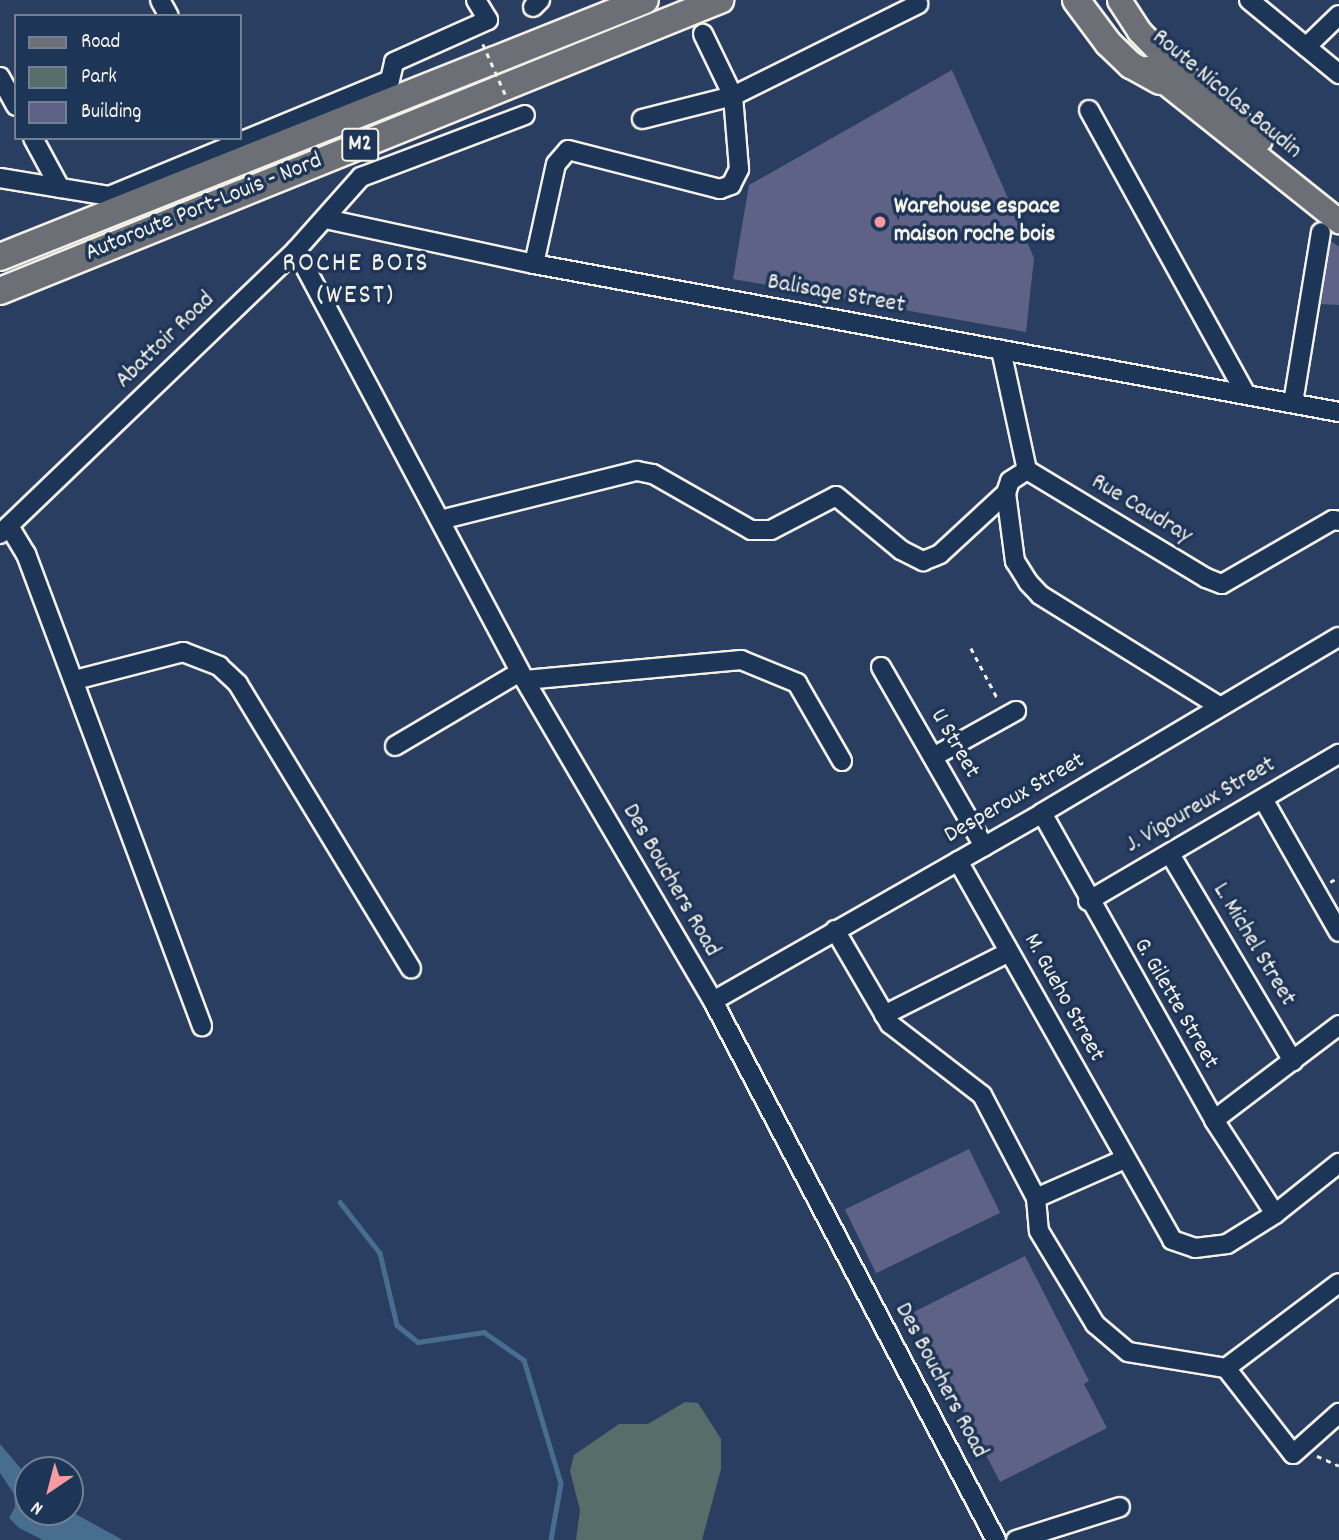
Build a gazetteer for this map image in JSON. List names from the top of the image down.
{
  "streets": {
    "highway": ["M2", "Autoroute Port-Louis - Nord"],
    "main road": ["Route Nicolas Baudin"],
    "street": [
      "Balisage Street",
      "Abattoir Road",
      "Rue Caudray",
      "U Street",
      "Desperoux Street",
      "J. Vigoureux Street",
      "Des Bouchers Road",
      "L. Michel Street",
      "M. Gueho Street",
      "G. Gilette Street"
    ]
  },
  "crossings": [
    ["Balisage Street", "Abattoir Road"],
    ["Abattoir Road", "Des Bouchers Road"],
    ["U Street", "Desperoux Street"],
    ["Desperoux Street", "Des Bouchers Road"],
    ["Desperoux Street", "M. Gueho Street"],
    ["Desperoux Street", "G. Gilette Street"],
    ["J. Vigoureux Street", "L. Michel Street"],
    ["J. Vigoureux Street", "G. Gilette Street"],
    ["M. Gueho Street", "G. Gilette Street"]
  ],
  "districts": ["ROCHE BOIS (WEST)"],
  "places": ["Warehouse espace maison roche bois"],
  "legend": ["Road", "Park", "Building"],
  "north": "bottom left"
}
